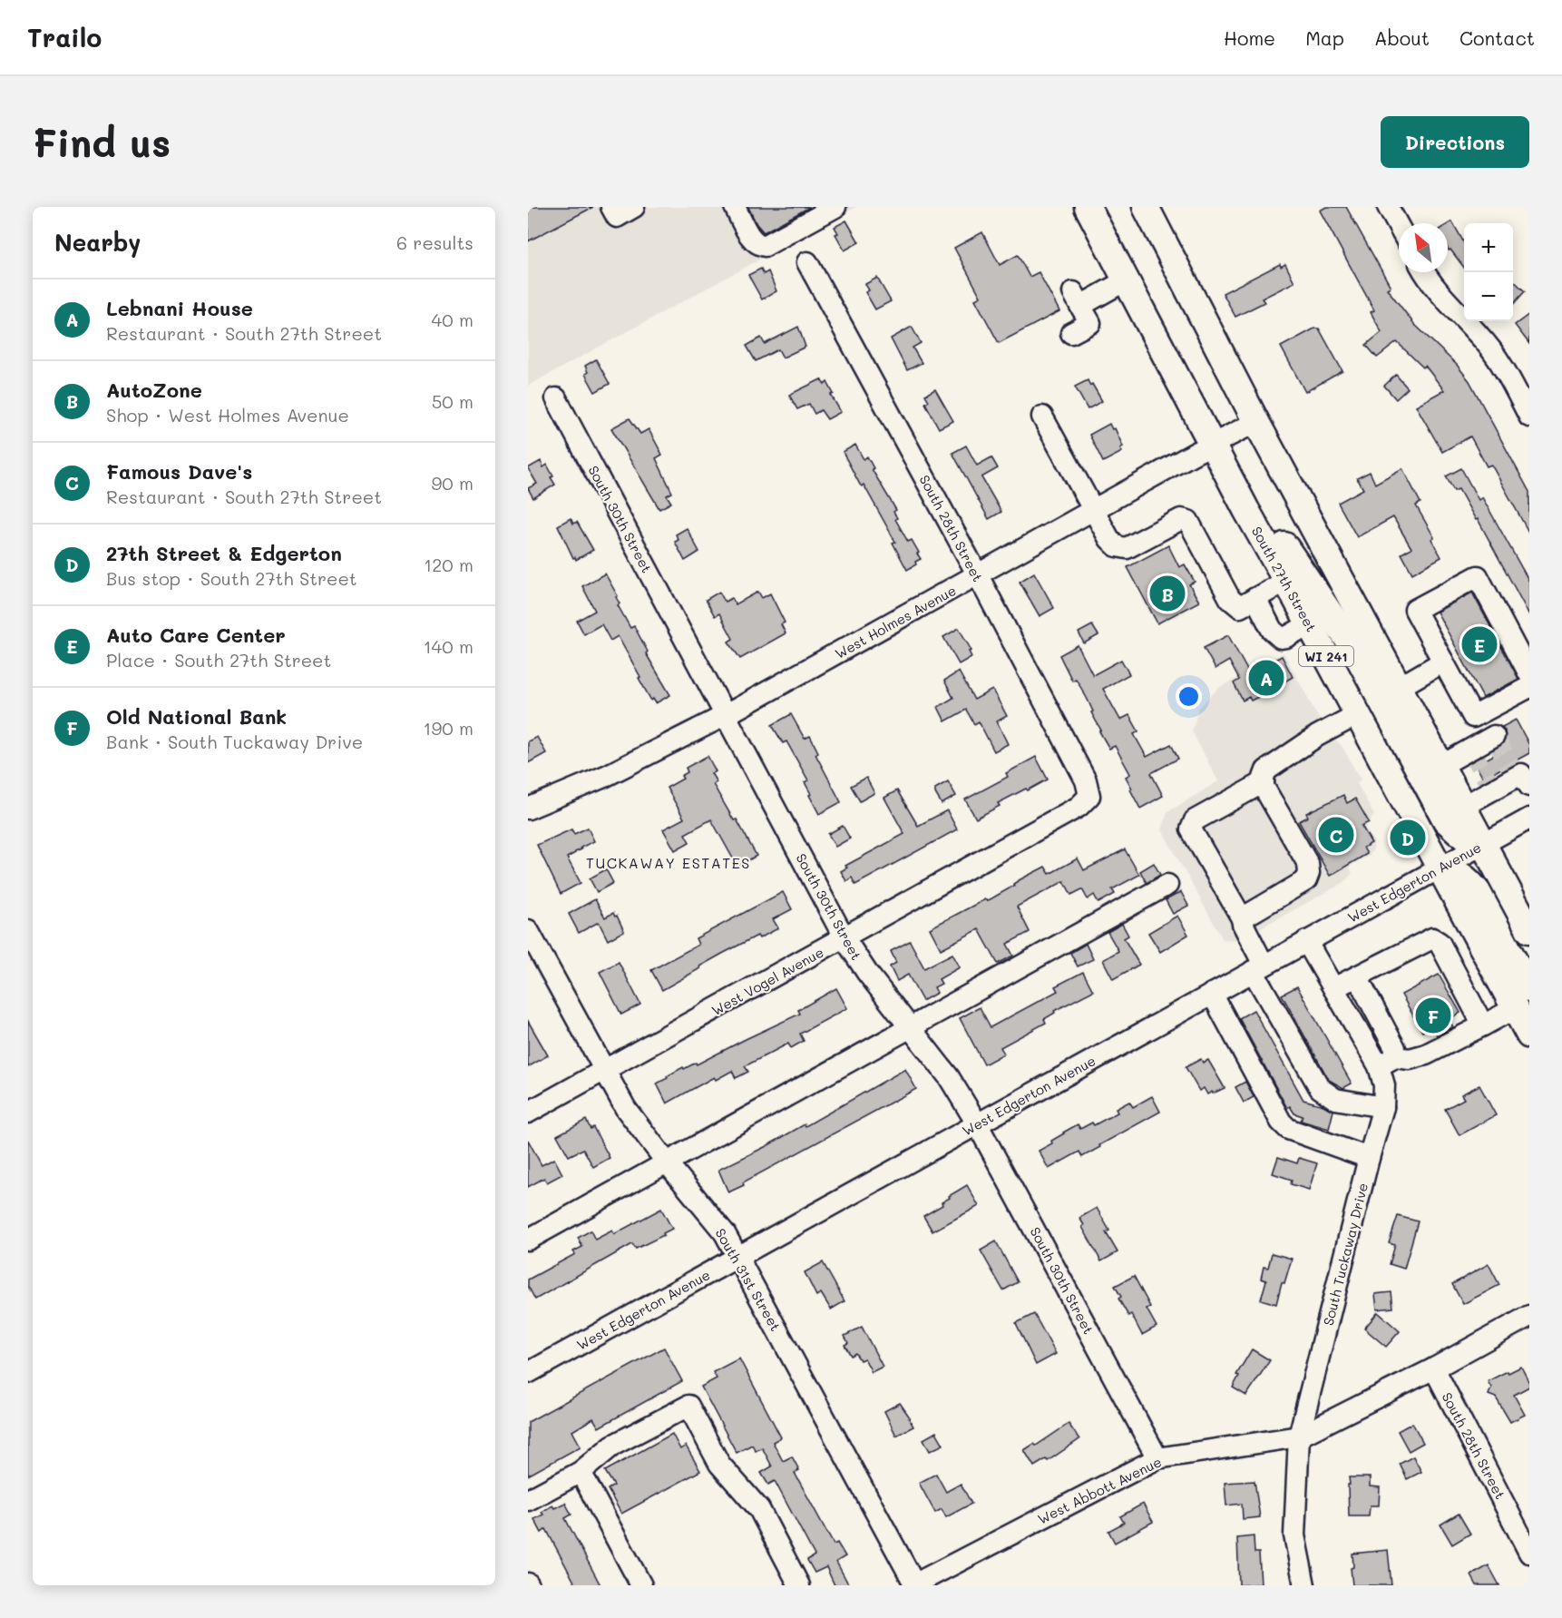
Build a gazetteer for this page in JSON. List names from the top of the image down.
{
  "streets": {
    "main road": ["South 27th Street", "WI 241"],
    "street": [
      "South 30th Street",
      "South 28th Street",
      "West Holmes Avenue",
      "West Edgerton Avenue",
      "West Vogel Avenue",
      "South Tuckaway Drive",
      "South 31st Street",
      "West Abbott Avenue"
    ]
  },
  "crossings": [
    ["South 30th Street", "West Holmes Avenue"],
    ["South 30th Street", "West Edgerton Avenue"],
    ["South 30th Street", "West Vogel Avenue"],
    ["South 30th Street", "West Abbott Avenue"],
    ["South 28th Street", "West Holmes Avenue"],
    ["South 28th Street", "West Vogel Avenue"],
    ["South 28th Street", "West Abbott Avenue"],
    ["South 27th Street", "West Holmes Avenue"],
    ["South 27th Street", "West Edgerton Avenue"],
    ["West Edgerton Avenue", "South Tuckaway Drive"],
    ["West Edgerton Avenue", "South 31st Street"],
    ["West Vogel Avenue", "South 31st Street"],
    ["South Tuckaway Drive", "West Abbott Avenue"],
    ["South 31st Street", "West Abbott Avenue"]
  ],
  "districts": ["TUCKAWAY ESTATES"],
  "north": "top left",
  "page": {
    "header": "Trailo",
    "nav": [
      "Home",
      "Map",
      "About",
      "Contact"
    ],
    "buttons": "Directions",
    "title": "Find us",
    "heading": ["Nearby", "6 results"],
    "map_buttons": ["+", "−"],
    "list": [
      {
        "mark": "A",
        "name": "Lebnani House",
        "note": "Restaurant · South 27th Street",
        "value": "40 m"
      },
      {
        "mark": "B",
        "name": "AutoZone",
        "note": "Shop · West Holmes Avenue",
        "value": "50 m"
      },
      {
        "mark": "C",
        "name": "Famous Dave's",
        "note": "Restaurant · South 27th Street",
        "value": "90 m"
      },
      {
        "mark": "D",
        "name": "27th Street & Edgerton",
        "note": "Bus stop · South 27th Street",
        "value": "120 m"
      },
      {
        "mark": "E",
        "name": "Auto Care Center",
        "note": "Place · South 27th Street",
        "value": "140 m"
      },
      {
        "mark": "F",
        "name": "Old National Bank",
        "note": "Bank · South Tuckaway Drive",
        "value": "190 m"
      }
    ],
    "pins": [
      "B",
      "E",
      "A",
      "C",
      "D",
      "F"
    ]
  }
}
